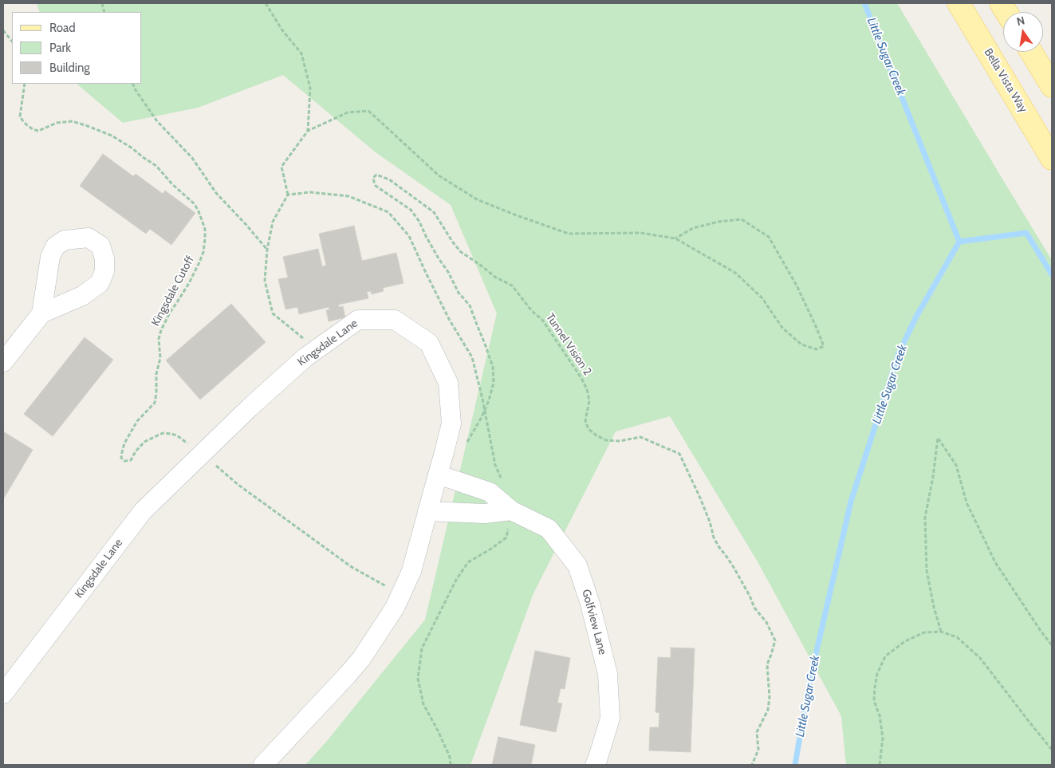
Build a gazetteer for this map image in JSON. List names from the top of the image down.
{
  "streets": {
    "main road": ["Bella Vista Way"],
    "street": ["Kingsdale Lane", "Golfview Lane"],
    "path": ["Kingsdale Cutoff", "Tunnel Vision 2"]
  },
  "crossings": [
    ["Kingsdale Cutoff", "Kingsdale Lane"],
    ["Kingsdale Lane", "Golfview Lane"]
  ],
  "water": ["Little Sugar Creek"],
  "legend": ["Road", "Park", "Building"],
  "north": "top"
}
